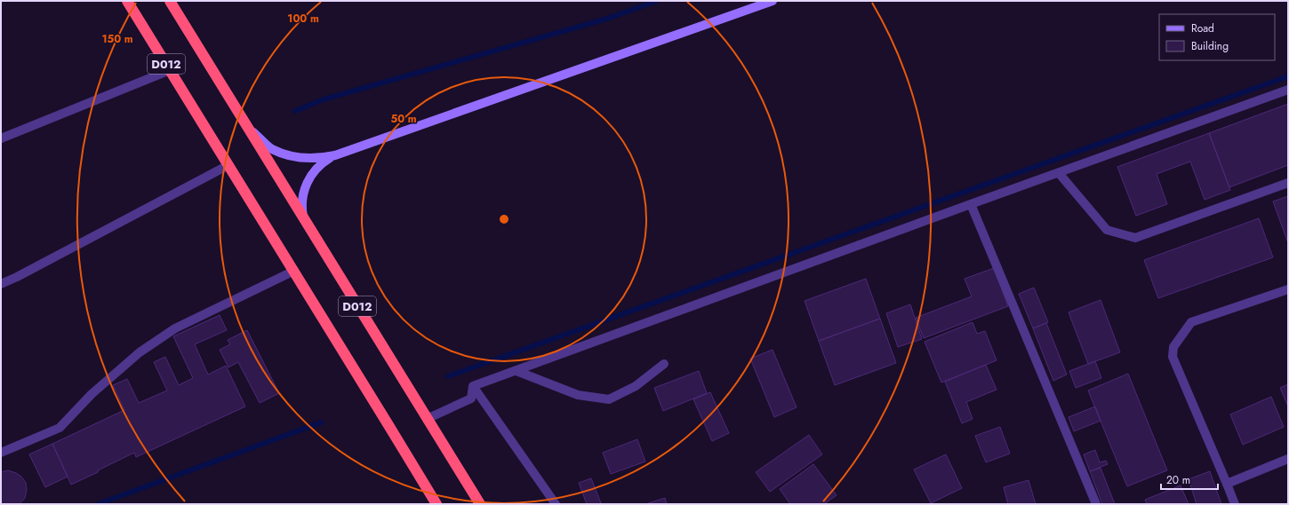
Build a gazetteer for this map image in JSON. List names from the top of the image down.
{
  "streets": {
    "highway": ["D012"]
  },
  "legend": ["Road", "Building"],
  "scale_bar": "20 m",
  "rings": ["100 m", "150 m", "50 m"]
}
